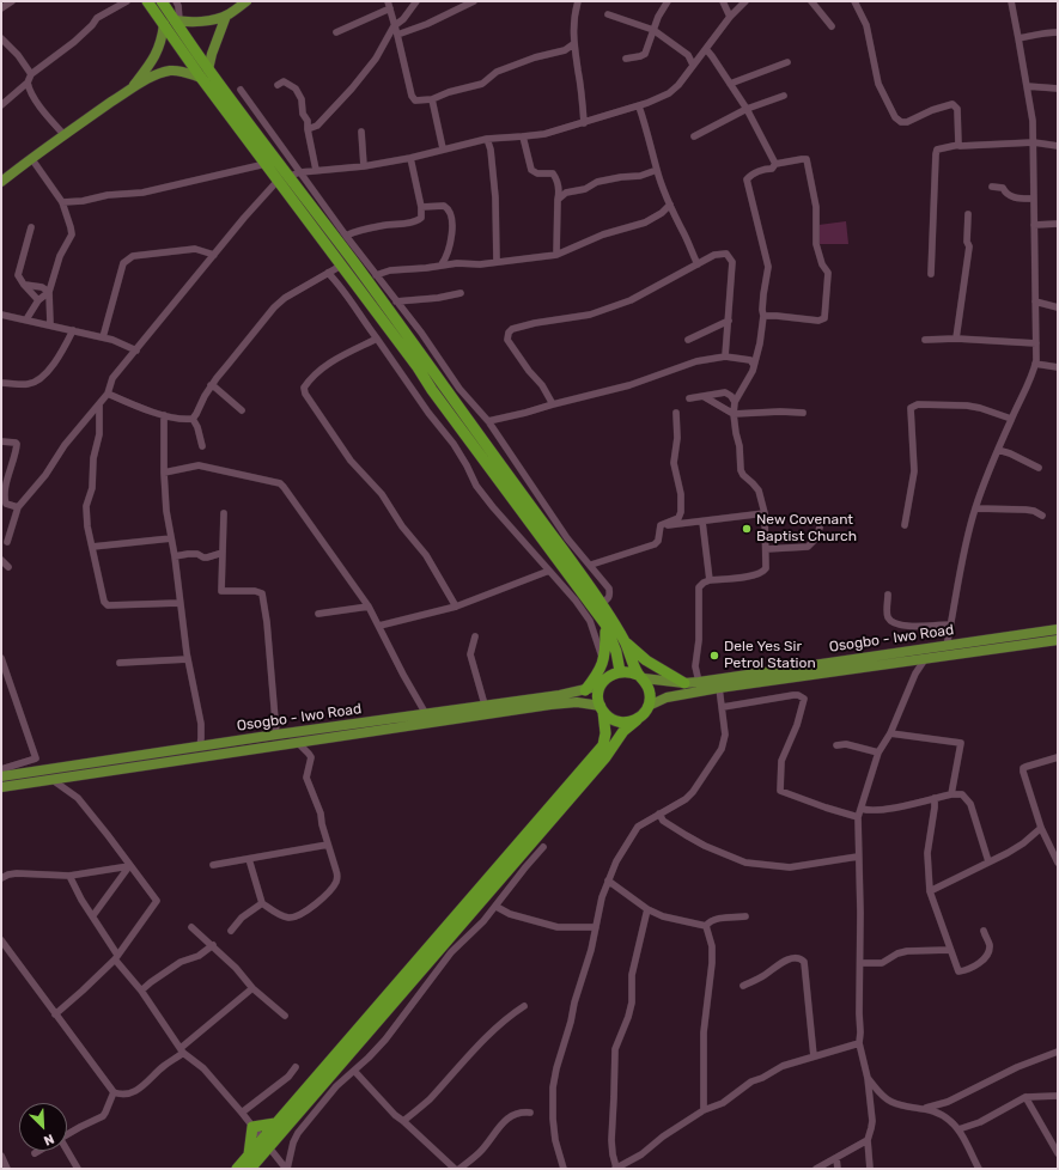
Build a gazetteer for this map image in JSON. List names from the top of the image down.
{
  "streets": {
    "main road": ["Osogbo - Iwo Road"]
  },
  "places": ["New Covenant Baptist Church", "Dele Yes Sir Petrol Station"],
  "north": "bottom right"
}
